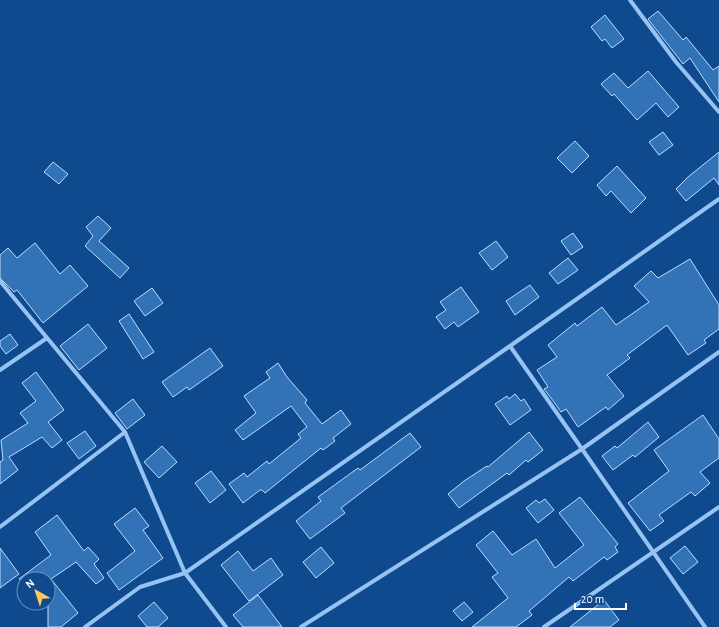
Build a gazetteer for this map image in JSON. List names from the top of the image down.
{
  "scale_bar": "20 m",
  "north": "top left"
}
